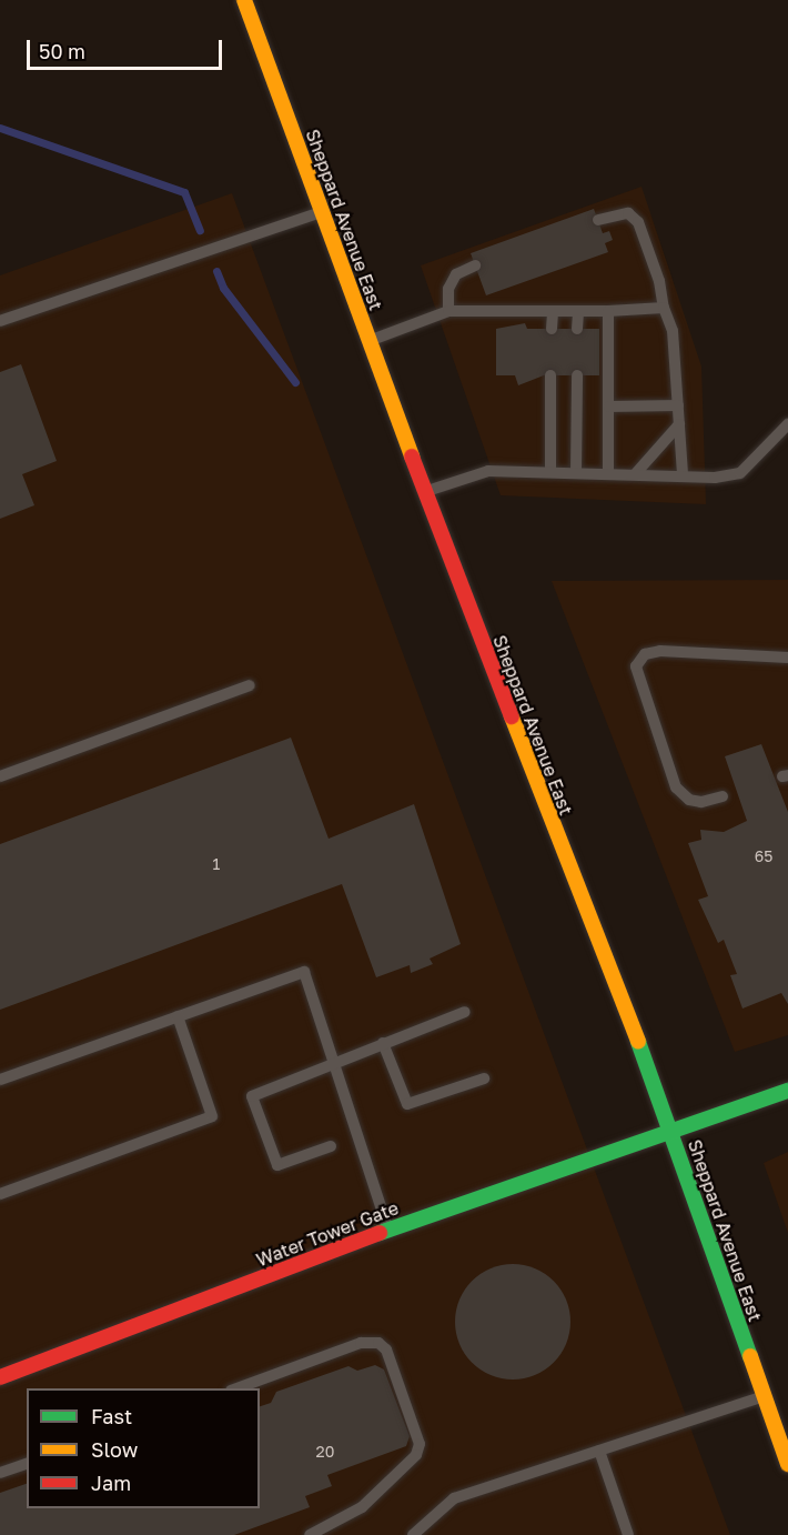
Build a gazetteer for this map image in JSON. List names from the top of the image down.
{
  "streets": {
    "main road": ["Sheppard Avenue East", "Water Tower Gate"]
  },
  "crossings": [
    ["Sheppard Avenue East", "Water Tower Gate"]
  ],
  "house_numbers": ["65", "1", "20"],
  "legend": ["Fast", "Slow", "Jam"],
  "scale_bar": "50 m"
}
